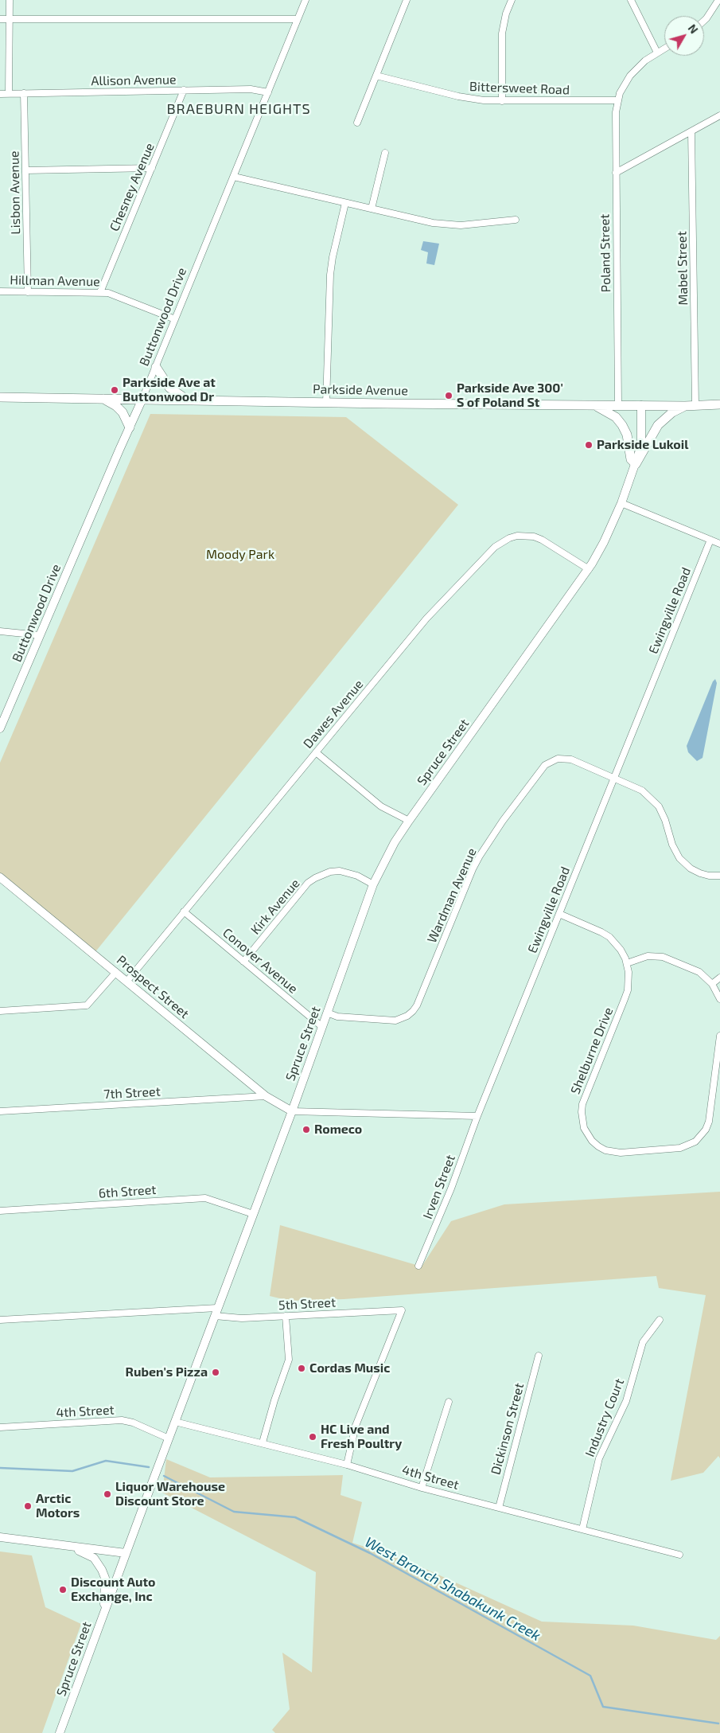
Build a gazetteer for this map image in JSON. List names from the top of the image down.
{
  "streets": {
    "main road": ["Parkside Avenue"],
    "street": [
      "Allison Avenue",
      "Bittersweet Road",
      "Chesney Avenue",
      "Lisbon Avenue",
      "Poland Street",
      "Mabel Street",
      "Hillman Avenue",
      "Buttonwood Drive",
      "Ewingville Road",
      "Dawes Avenue",
      "Spruce Street",
      "Wardman Avenue",
      "Kirk Avenue",
      "Conover Avenue",
      "Prospect Street",
      "Shelburne Drive",
      "7th Street",
      "Irven Street",
      "6th Street",
      "5th Street",
      "4th Street",
      "Industry Court",
      "Dickinson Street"
    ]
  },
  "crossings": [
    ["Allison Avenue", "Chesney Avenue"],
    ["Allison Avenue", "Lisbon Avenue"],
    ["Allison Avenue", "Buttonwood Drive"],
    ["Bittersweet Road", "Poland Street"],
    ["Chesney Avenue", "Hillman Avenue"],
    ["Lisbon Avenue", "Hillman Avenue"],
    ["Poland Street", "Parkside Avenue"],
    ["Mabel Street", "Parkside Avenue"],
    ["Hillman Avenue", "Buttonwood Drive"],
    ["Buttonwood Drive", "Parkside Avenue"],
    ["Parkside Avenue", "Spruce Street"],
    ["Ewingville Road", "Wardman Avenue"],
    ["Ewingville Road", "Shelburne Drive"],
    ["Ewingville Road", "Irven Street"],
    ["Dawes Avenue", "Spruce Street"],
    ["Dawes Avenue", "Conover Avenue"],
    ["Dawes Avenue", "Prospect Street"],
    ["Spruce Street", "Wardman Avenue"],
    ["Spruce Street", "Kirk Avenue"],
    ["Spruce Street", "Conover Avenue"],
    ["Spruce Street", "Prospect Street"],
    ["Spruce Street", "6th Street"],
    ["Spruce Street", "5th Street"],
    ["Spruce Street", "4th Street"],
    ["Kirk Avenue", "Conover Avenue"],
    ["Prospect Street", "7th Street"],
    ["5th Street", "4th Street"],
    ["4th Street", "Industry Court"],
    ["4th Street", "Dickinson Street"]
  ],
  "districts": ["BRAEBURN HEIGHTS"],
  "water": ["West Branch Shabakunk Creek"],
  "parks": ["Moody Park"],
  "places": [
    "Parkside Ave at Buttonwood Dr",
    "Parkside Ave 300' S of Poland St",
    "Parkside Lukoil",
    "Romeco",
    "Cordas Music",
    "Ruben's Pizza",
    "HC Live and Fresh Poultry",
    "Liquor Warehouse Discount Store",
    "Arctic Motors",
    "Discount Auto Exchange, Inc"
  ],
  "north": "top right"
}
